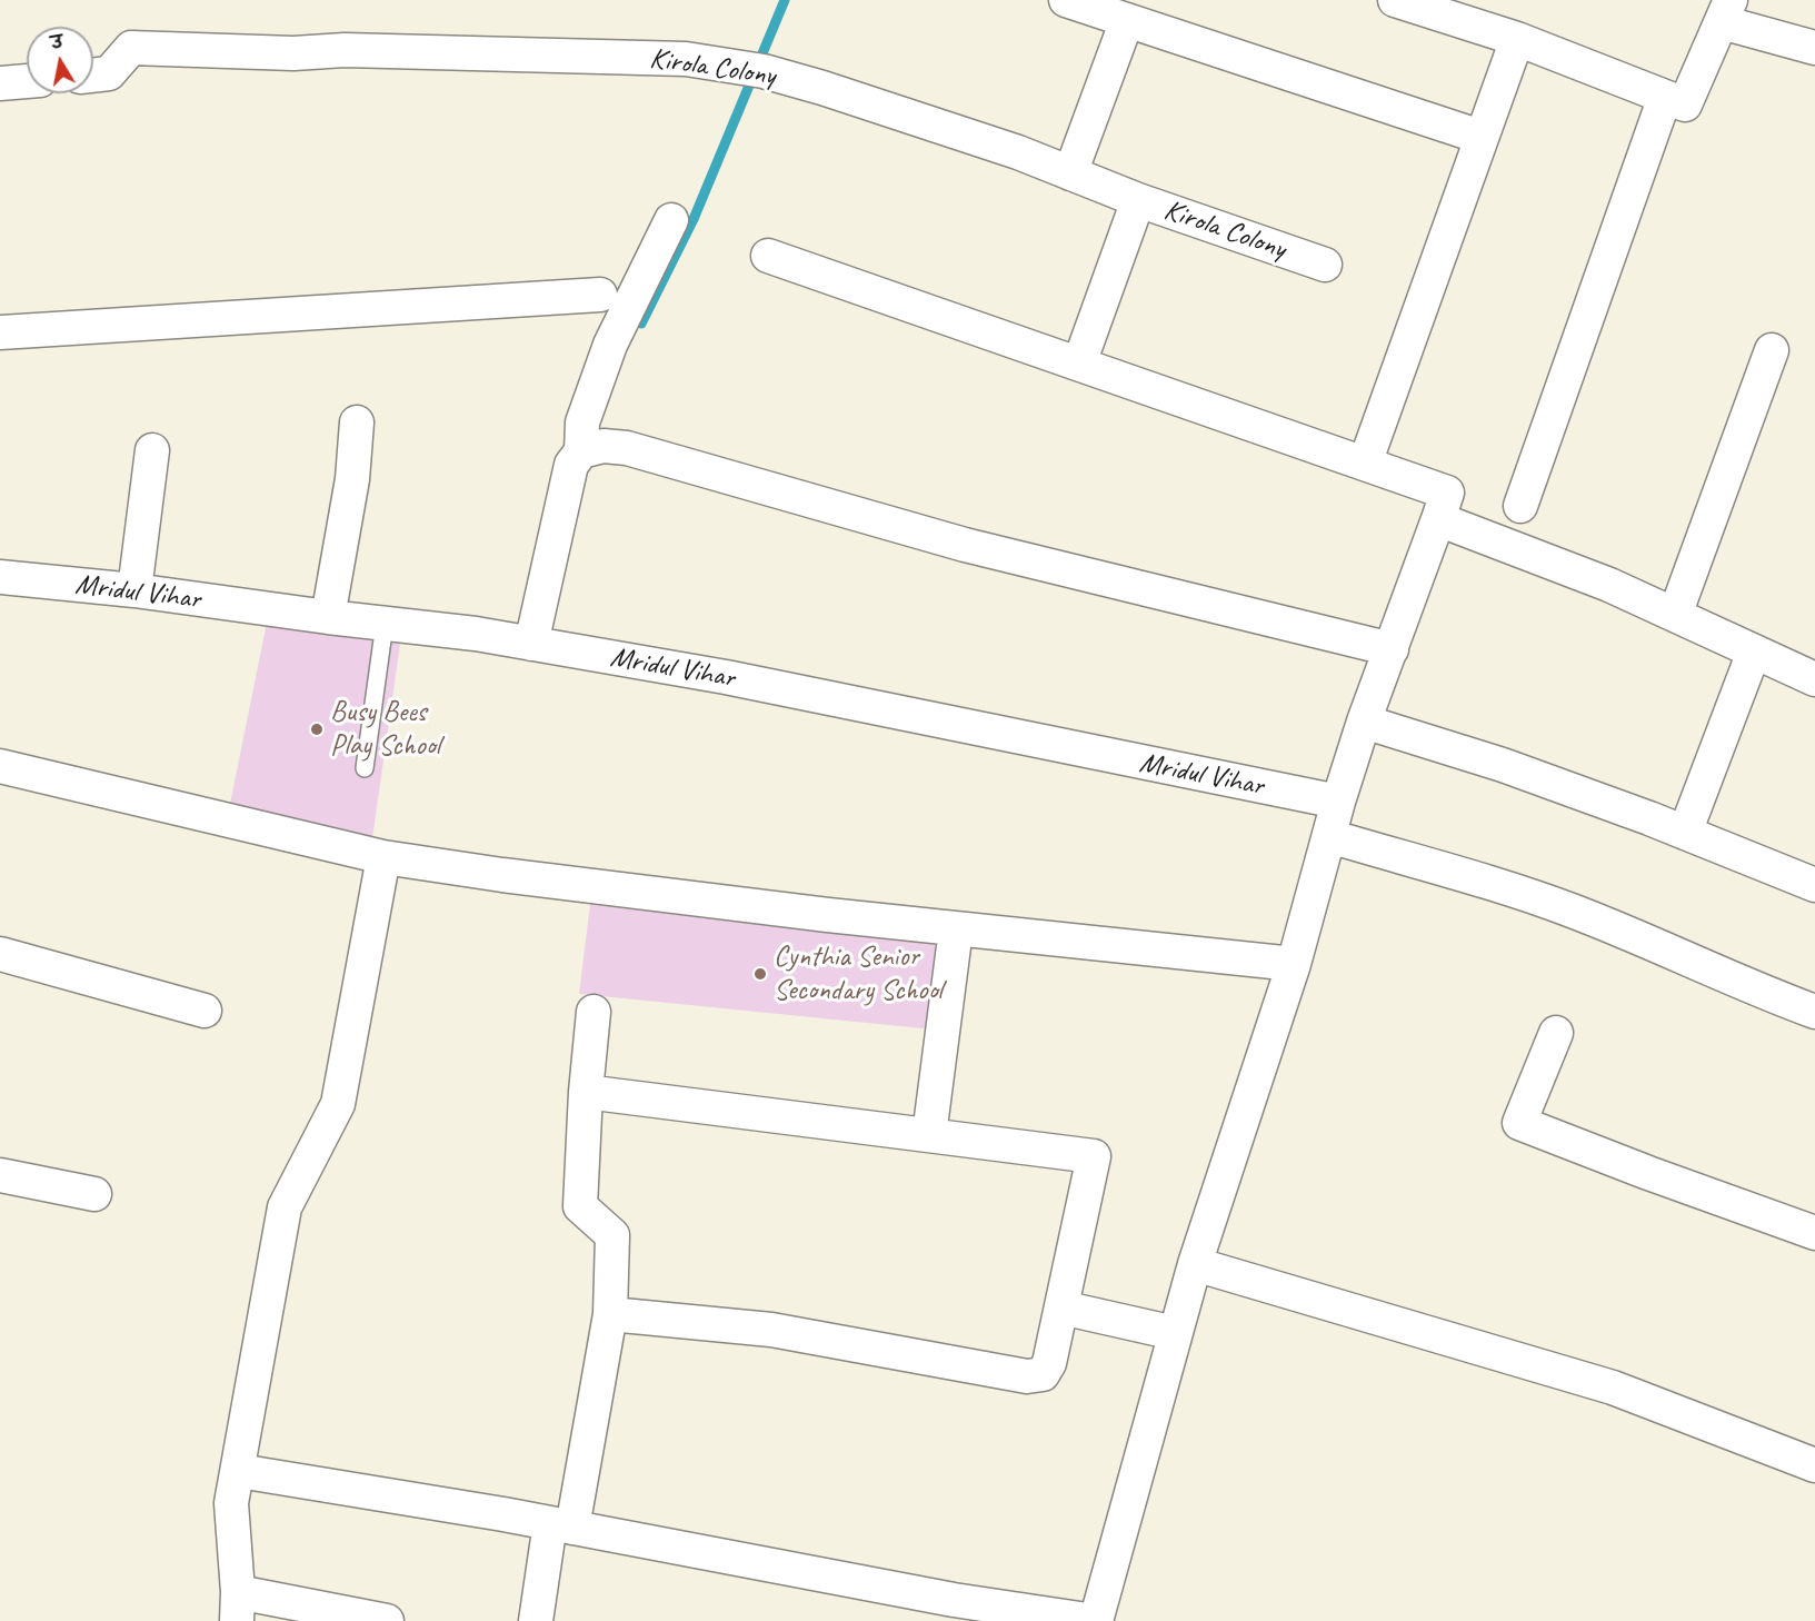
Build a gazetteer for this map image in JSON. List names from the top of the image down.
{
  "streets": {
    "street": ["Kirola Colony", "Mridul Vihar"]
  },
  "places": ["Busy Bees Play School", "Cynthia Senior Secondary School"],
  "north": "top"
}
